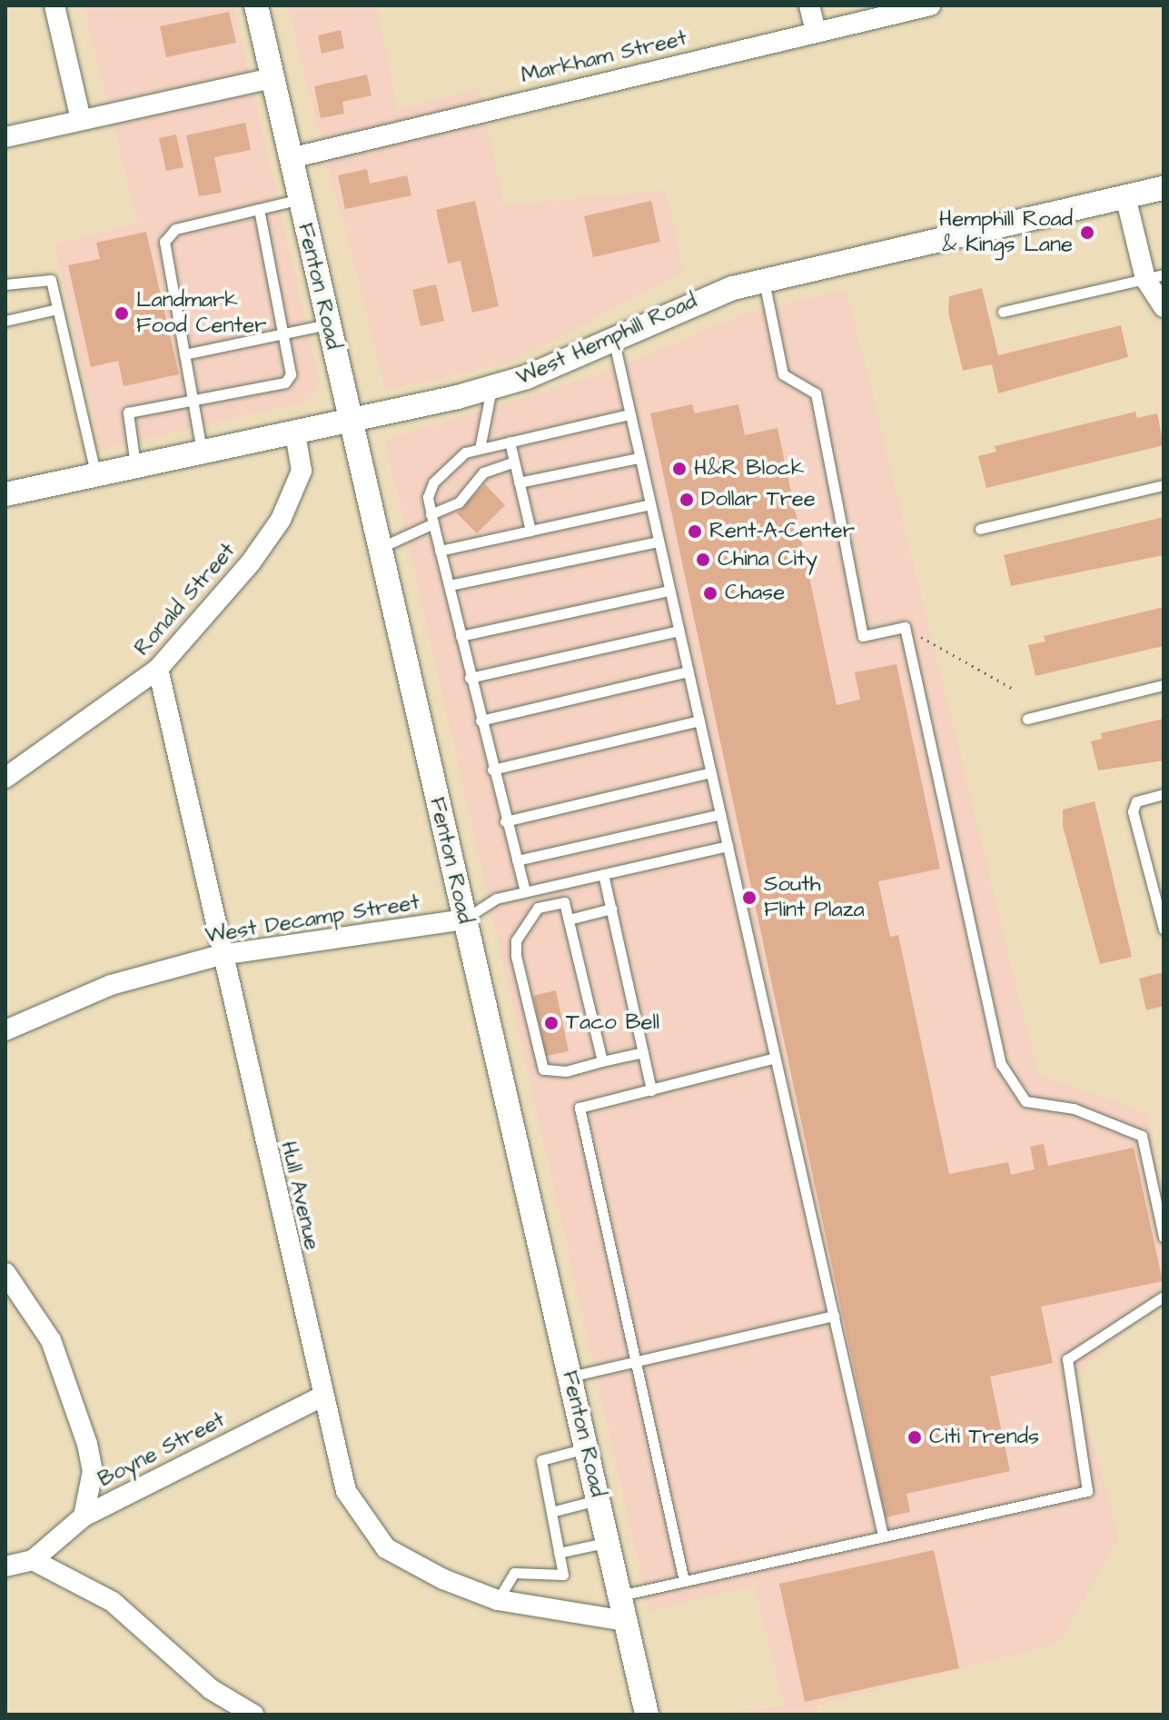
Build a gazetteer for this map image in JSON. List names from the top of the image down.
{
  "streets": {
    "street": [
      "Markham Street",
      "Fenton Road",
      "West Hemphill Road",
      "Ronald Street",
      "West Decamp Street",
      "Hull Avenue",
      "Boyne Street"
    ]
  },
  "crossings": [
    ["Markham Street", "Fenton Road"],
    ["Fenton Road", "West Hemphill Road"],
    ["Fenton Road", "West Decamp Street"],
    ["Fenton Road", "Hull Avenue"],
    ["West Hemphill Road", "Ronald Street"],
    ["Ronald Street", "Hull Avenue"],
    ["West Decamp Street", "Hull Avenue"],
    ["Hull Avenue", "Boyne Street"]
  ],
  "places": [
    "Hemphill Road & Kings Lane",
    "Landmark Food Center",
    "H&R Block",
    "Dollar Tree",
    "Rent-A-Center",
    "China City",
    "Chase",
    "South Flint Plaza",
    "Taco Bell",
    "Citi Trends"
  ]
}
